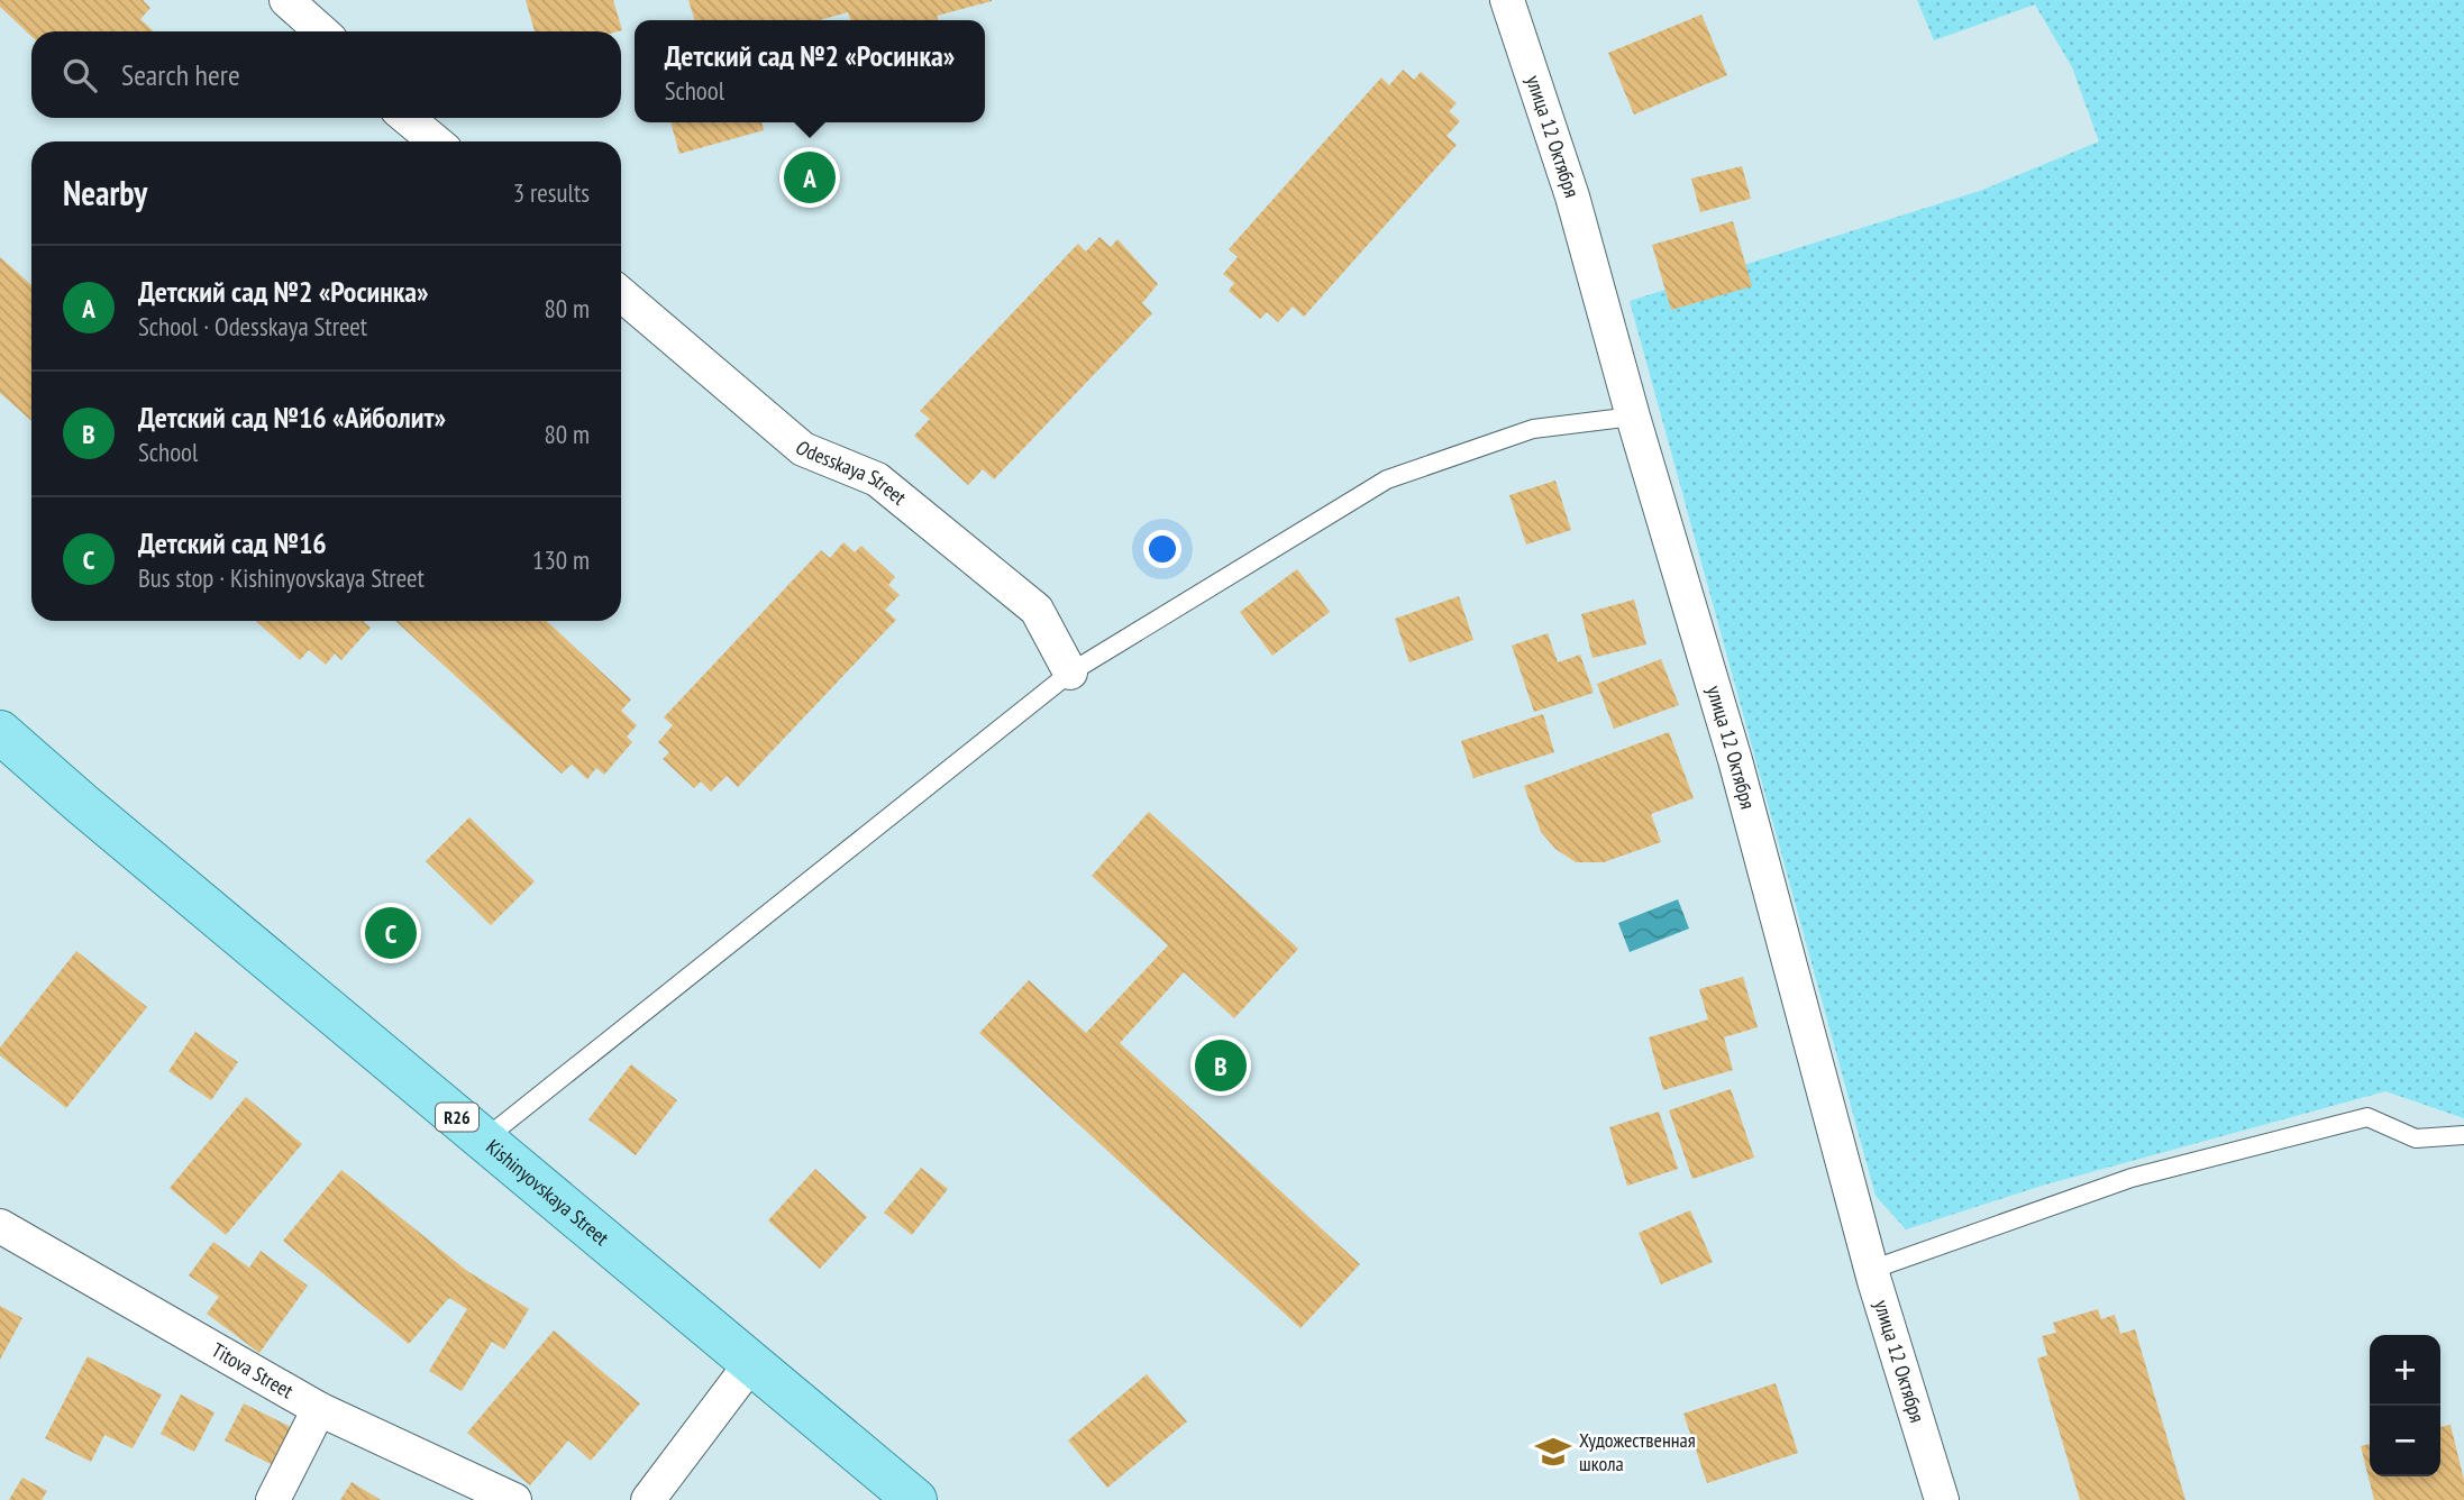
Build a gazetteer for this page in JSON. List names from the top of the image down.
{
  "streets": {
    "main road": ["R26", "Kishinyovskaya Street"],
    "street": ["улица 12 Октября", "Odesskaya Street", "Titova Street"]
  },
  "places": {
    "school or university": ["Художественная школа"]
  },
  "page": {
    "popup": ["Детский сад №2 «Росинка»", "School"],
    "search": "Search here",
    "heading": ["Nearby", "3 results"],
    "pins": ["A", "C", "B"],
    "list": [
      {
        "mark": "A",
        "name": "Детский сад №2 «Росинка»",
        "note": "School · Odesskaya Street",
        "value": "80 m"
      },
      {
        "mark": "B",
        "name": "Детский сад №16 «Айболит»",
        "note": "School",
        "value": "80 m"
      },
      {
        "mark": "C",
        "name": "Детский сад №16",
        "note": "Bus stop · Kishinyovskaya Street",
        "value": "130 m"
      }
    ],
    "map_buttons": ["+", "−"]
  }
}
